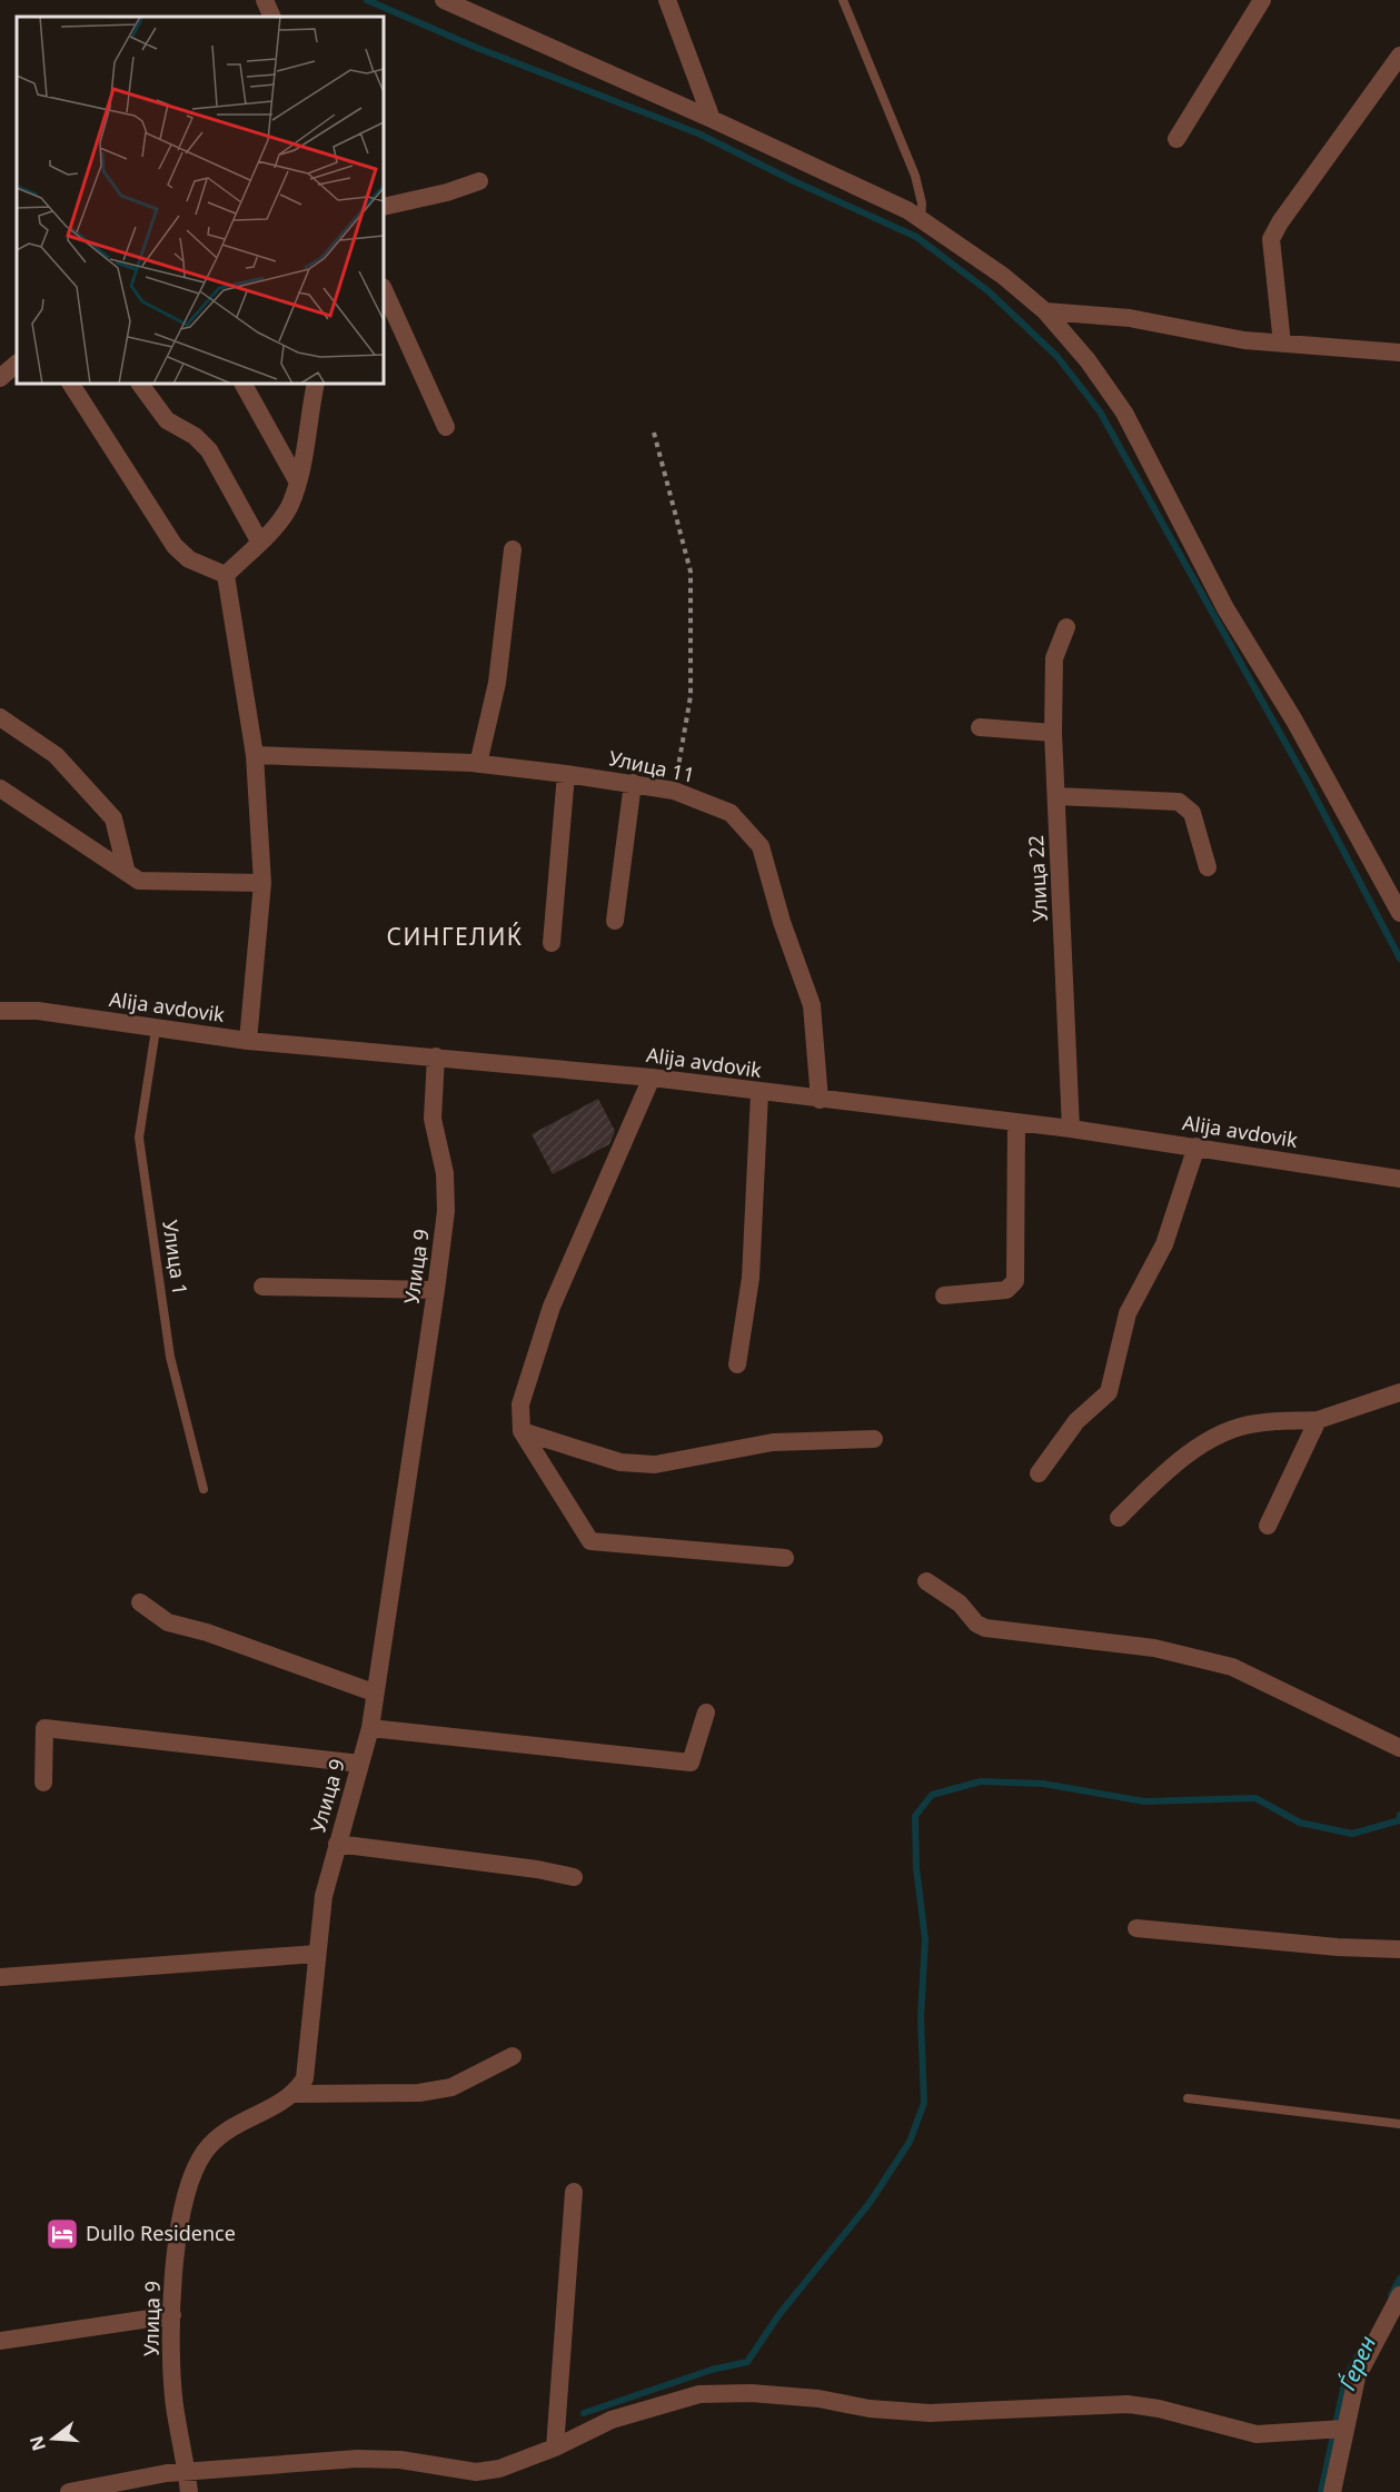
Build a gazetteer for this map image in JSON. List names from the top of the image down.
{
  "streets": {
    "street": [
      "Улица 11",
      "Улица 22",
      "Alija avdovik",
      "Улица 9"
    ],
    "lane": ["Улица 1"]
  },
  "crossings": [
    ["Улица 11", "Alija avdovik"],
    ["Улица 22", "Alija avdovik"],
    ["Alija avdovik", "Улица 1"],
    ["Alija avdovik", "Улица 9"]
  ],
  "districts": ["СИНГЕЛИЌ"],
  "water": ["Ѓерен"],
  "places": {
    "hotel": ["Dullo Residence"]
  },
  "north": "left"
}
